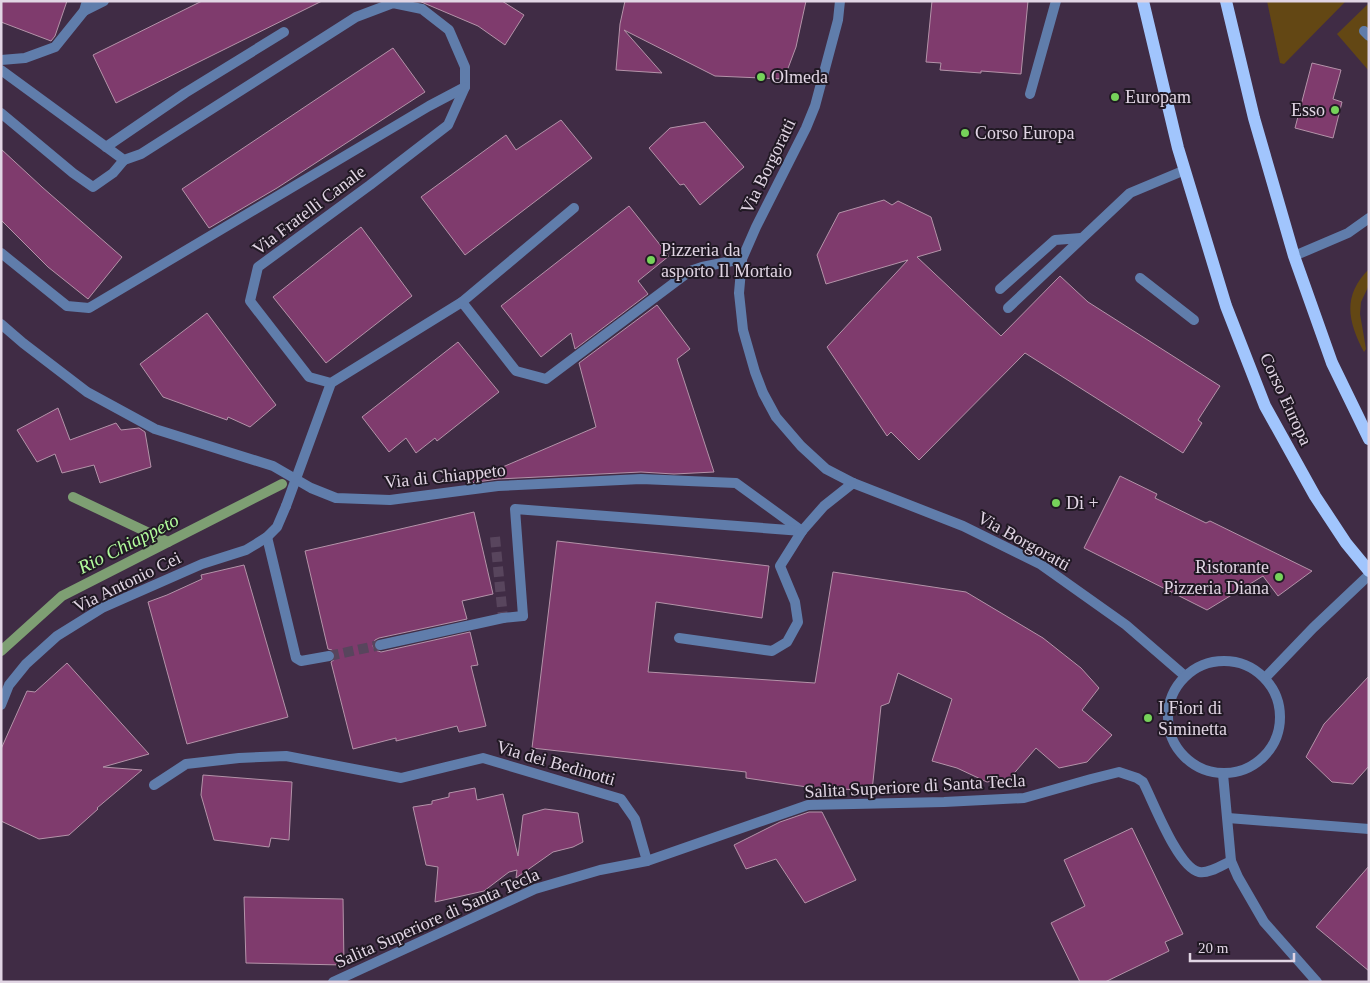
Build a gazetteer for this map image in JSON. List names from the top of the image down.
{
  "streets": {
    "main road": ["Corso Europa"],
    "street": [
      "Via Borgoratti",
      "Via Fratelli Canale",
      "Via di Chiappeto",
      "Via Antonio Cei",
      "Via dei Bedinotti",
      "Salita Superiore di Santa Tecla"
    ]
  },
  "crossings": [
    ["Via Fratelli Canale", "Via Antonio Cei"],
    ["Via dei Bedinotti", "Salita Superiore di Santa Tecla"]
  ],
  "water": ["Rio Chiappeto"],
  "places": [
    "Olmeda",
    "Europam",
    "Esso",
    "Corso Europa",
    "Pizzeria da asporto Il Mortaio",
    "Di +",
    "Ristorante Pizzeria Diana",
    "I Fiori di Siminetta"
  ],
  "scale_bar": "20 m"
}
